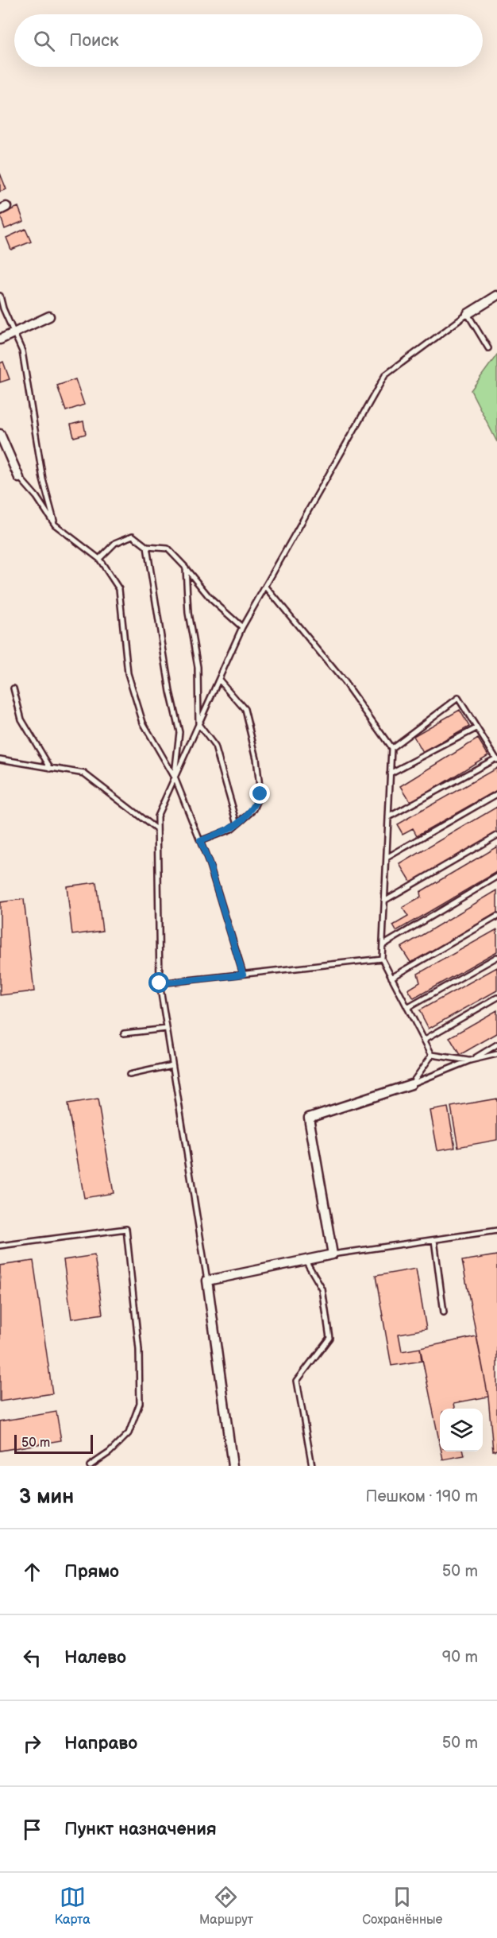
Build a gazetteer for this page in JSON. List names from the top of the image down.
{
  "scale_bar": "50 m",
  "page": {
    "search": "Поиск",
    "scale": "50 m",
    "heading": ["3 мин", "Пешком · 190 m"],
    "list": [
      ["Прямо", "50 m"],
      ["Налево", "90 m"],
      ["Направо", "50 m"],
      "Пункт назначения"
    ],
    "nav": ["Карта", "Маршрут", "Сохранённые"]
  }
}
